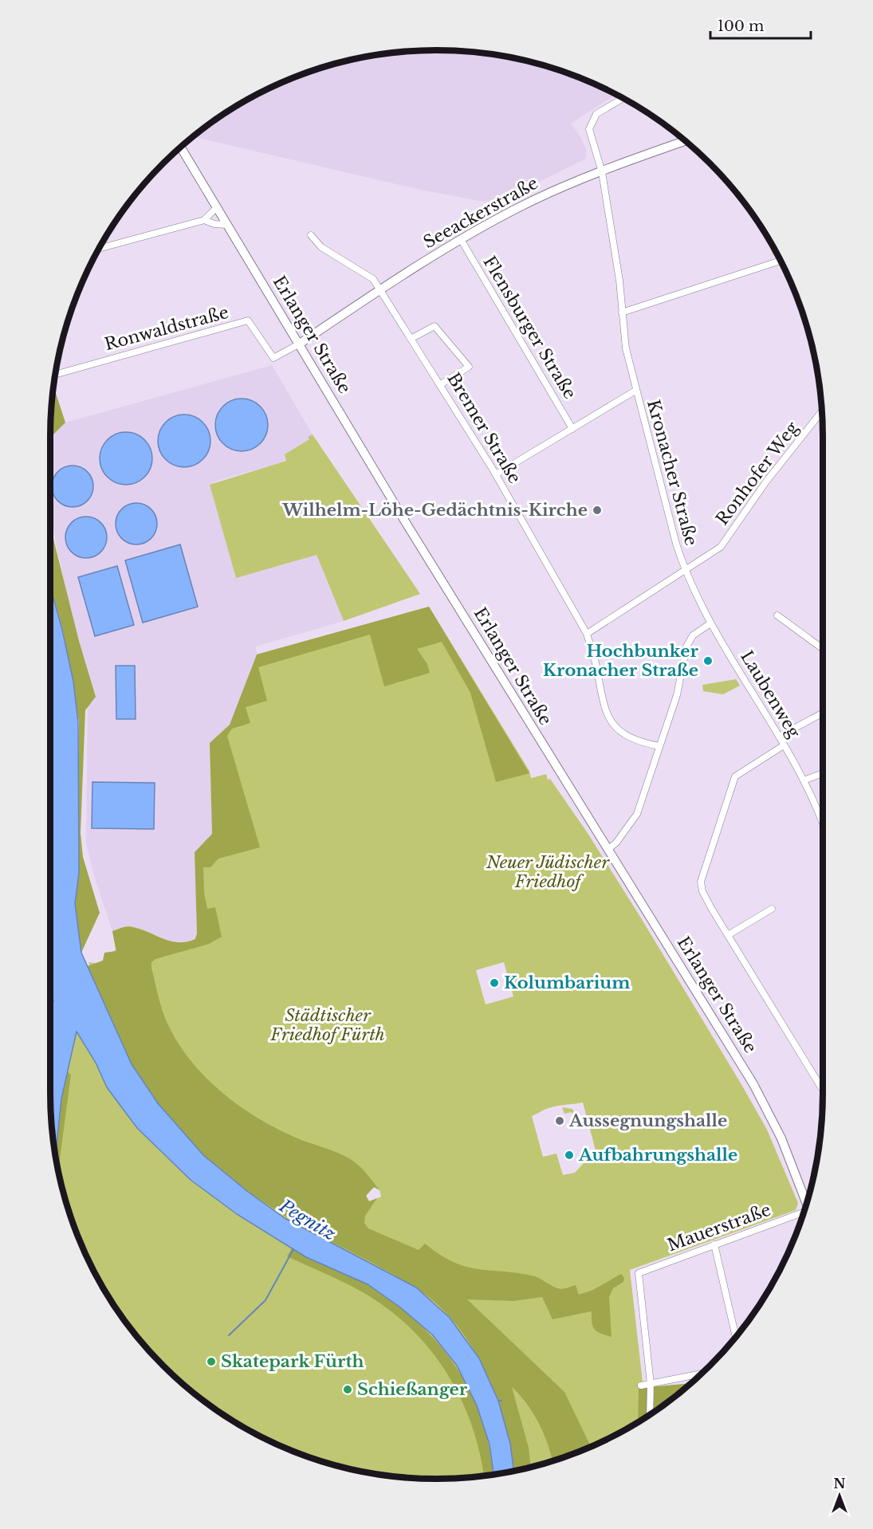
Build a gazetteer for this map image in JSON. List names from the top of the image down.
{
  "streets": {
    "main road": ["Seeackerstraße", "Erlanger Straße"],
    "street": [
      "Flensburger Straße",
      "Ronwaldstraße",
      "Bremer Straße",
      "Kronacher Straße",
      "Ronhofer Weg",
      "Laubenweg",
      "Mauerstraße"
    ]
  },
  "crossings": [
    ["Seeackerstraße", "Flensburger Straße"],
    ["Seeackerstraße", "Ronwaldstraße"],
    ["Seeackerstraße", "Erlanger Straße"],
    ["Seeackerstraße", "Bremer Straße"],
    ["Seeackerstraße", "Kronacher Straße"],
    ["Ronwaldstraße", "Erlanger Straße"],
    ["Bremer Straße", "Ronhofer Weg"],
    ["Kronacher Straße", "Ronhofer Weg"],
    ["Kronacher Straße", "Laubenweg"]
  ],
  "water": ["Pegnitz"],
  "parks": ["Neuer Jüdischer Friedhof", "Städtischer Friedhof Fürth"],
  "places": [
    "Wilhelm-Löhe-Gedächtnis-Kirche",
    "Hochbunker Kronacher Straße",
    "Kolumbarium",
    "Aussegnungshalle",
    "Aufbahrungshalle",
    "Skatepark Fürth",
    "Schießanger"
  ],
  "scale_bar": "100 m",
  "north": "top"
}
